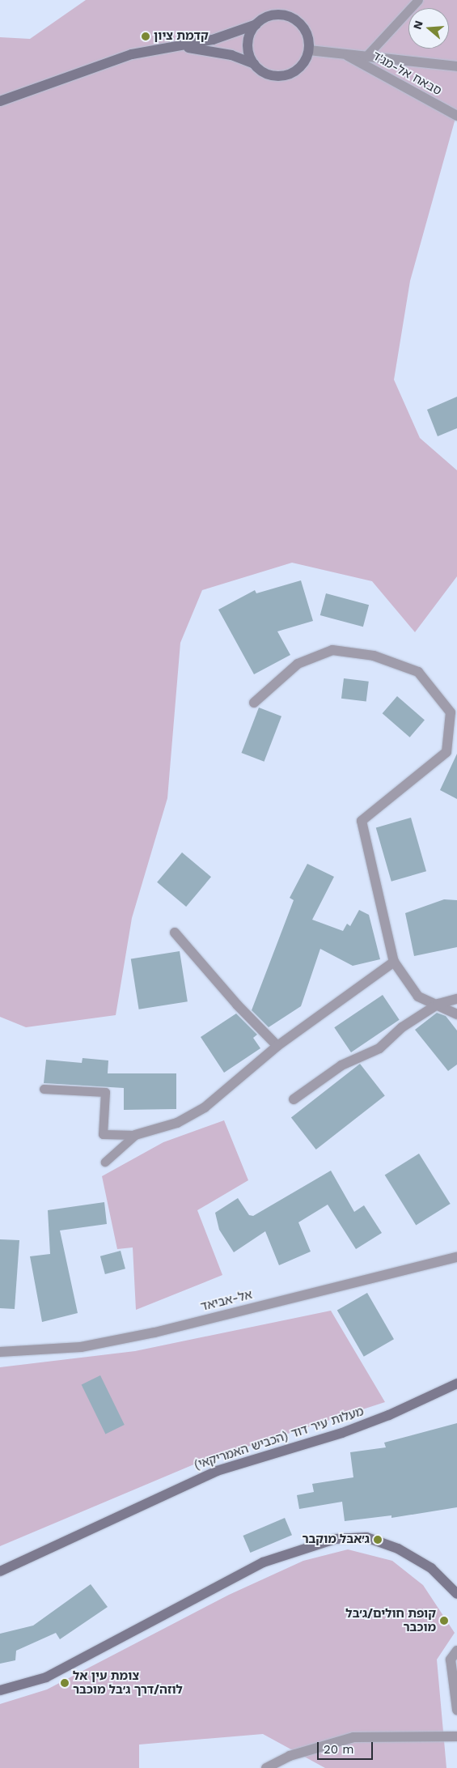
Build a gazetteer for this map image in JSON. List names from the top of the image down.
{
  "streets": {
    "street": ["סבאח אל-מג'ד", "אל-אביאד", "מעלות עיר דוד (הכביש האמריקאי)"]
  },
  "places": [
    "קדמת ציון",
    "ג׳אבל מוקבר",
    "קופת חולים/ג׳בל מוכבר",
    "צומת עין אל לוזה/דרך ג׳בל מוכבר"
  ],
  "scale_bar": "20 m",
  "north": "left"
}
